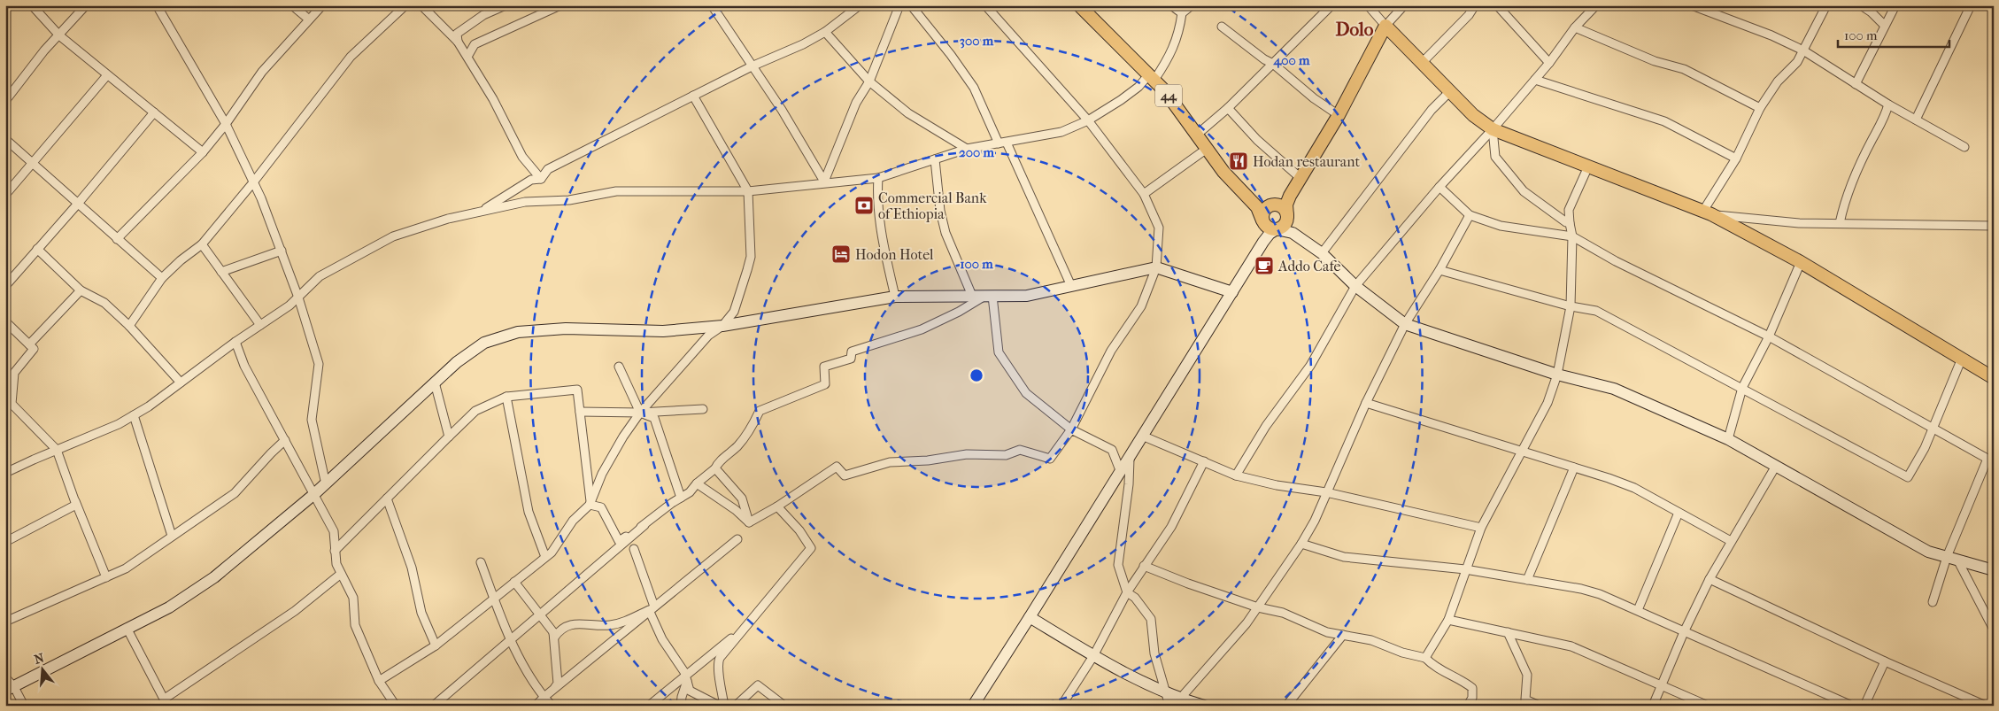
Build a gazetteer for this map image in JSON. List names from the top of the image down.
{
  "streets": {
    "main road": ["44"]
  },
  "districts": ["Dolo"],
  "places": {
    "restaurant": ["Hodan restaurant"],
    "bank": ["Commercial Bank of Ethiopia"],
    "hotel": ["Hodon Hotel"],
    "cafe": ["Addo Cafe"]
  },
  "scale_bar": "100 m",
  "north": "top",
  "rings": [
    "300 m",
    "400 m",
    "200 m",
    "100 m"
  ]
}
